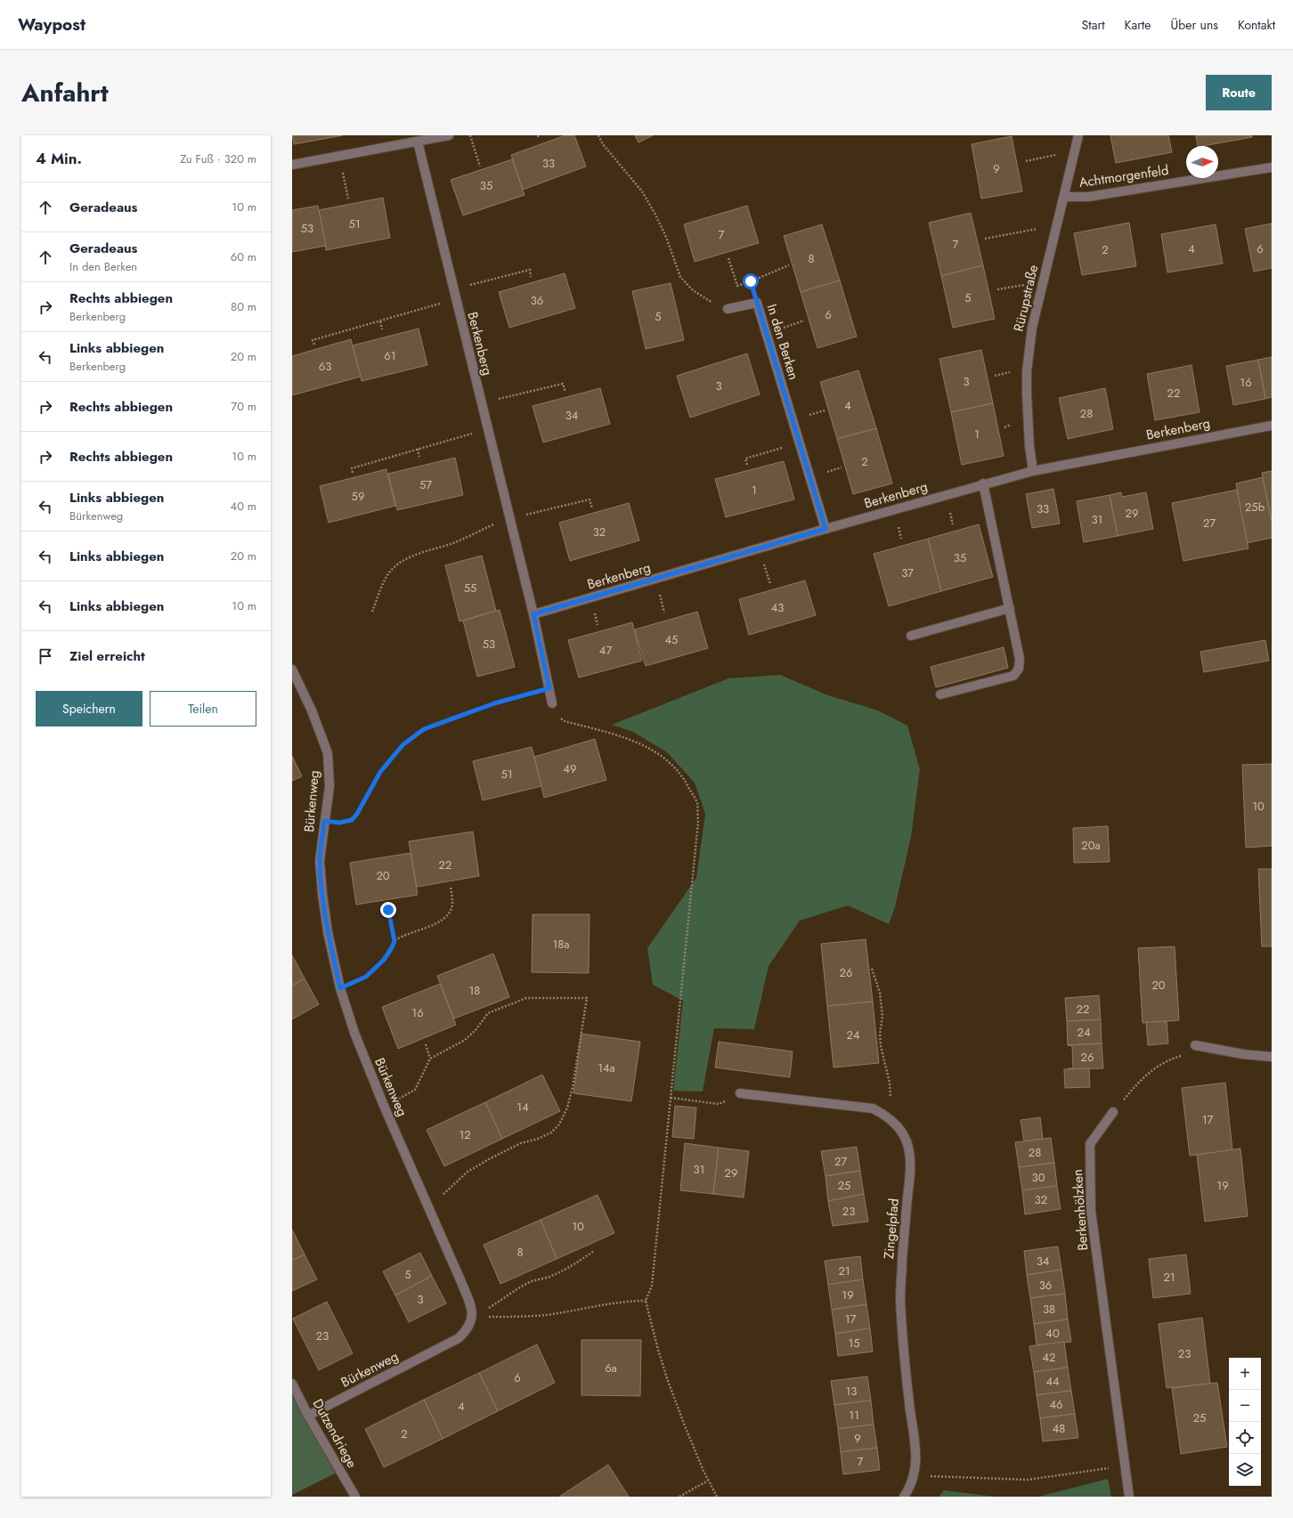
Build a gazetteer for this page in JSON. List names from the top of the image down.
{
  "streets": {
    "street": [
      "Achtmorgenfeld",
      "Rürupstraße",
      "In den Berken",
      "Berkenberg",
      "Bürkenweg",
      "Berkenhölzken",
      "Zingelpfad",
      "Dutzendriege"
    ]
  },
  "crossings": [
    ["Achtmorgenfeld", "Rürupstraße"],
    ["Rürupstraße", "Berkenberg"],
    ["In den Berken", "Berkenberg"],
    ["Bürkenweg", "Dutzendriege"]
  ],
  "house_numbers": [
    "33",
    "9",
    "35",
    "51",
    "53",
    "7",
    "7",
    "4",
    "6",
    "2",
    "8",
    "5",
    "36",
    "6",
    "5",
    "61",
    "63",
    "3",
    "16",
    "3",
    "22",
    "4",
    "28",
    "34",
    "1",
    "2",
    "57",
    "1",
    "59",
    "25b",
    "33",
    "29",
    "31",
    "27",
    "32",
    "35",
    "37",
    "55",
    "43",
    "45",
    "53",
    "47",
    "49",
    "51",
    "10",
    "20a",
    "22",
    "20",
    "18a",
    "26",
    "20",
    "18",
    "22",
    "16",
    "24",
    "24",
    "26",
    "14a",
    "14",
    "17",
    "12",
    "28",
    "27",
    "31",
    "29",
    "30",
    "25",
    "19",
    "32",
    "23",
    "10",
    "8",
    "34",
    "21",
    "5",
    "21",
    "36",
    "19",
    "3",
    "38",
    "17",
    "40",
    "23",
    "15",
    "23",
    "42",
    "6a",
    "6",
    "44",
    "13",
    "46",
    "4",
    "11",
    "25",
    "48",
    "2",
    "9",
    "7"
  ],
  "north": "right",
  "page": {
    "header": "Waypost",
    "nav": [
      "Start",
      "Karte",
      "Über uns",
      "Kontakt"
    ],
    "title": "Anfahrt",
    "buttons": [
      "Route",
      ["Speichern", "Teilen"]
    ],
    "heading": ["4 Min.", "Zu Fuß · 320 m"],
    "list": [
      ["Geradeaus", "10 m"],
      ["Geradeaus", "In den Berken", "60 m"],
      ["Rechts abbiegen", "Berkenberg", "80 m"],
      ["Links abbiegen", "Berkenberg", "20 m"],
      ["Rechts abbiegen", "70 m"],
      ["Rechts abbiegen", "10 m"],
      ["Links abbiegen", "Bürkenweg", "40 m"],
      ["Links abbiegen", "20 m"],
      ["Links abbiegen", "10 m"],
      "Ziel erreicht"
    ],
    "map_buttons": ["+", "−"]
  }
}
